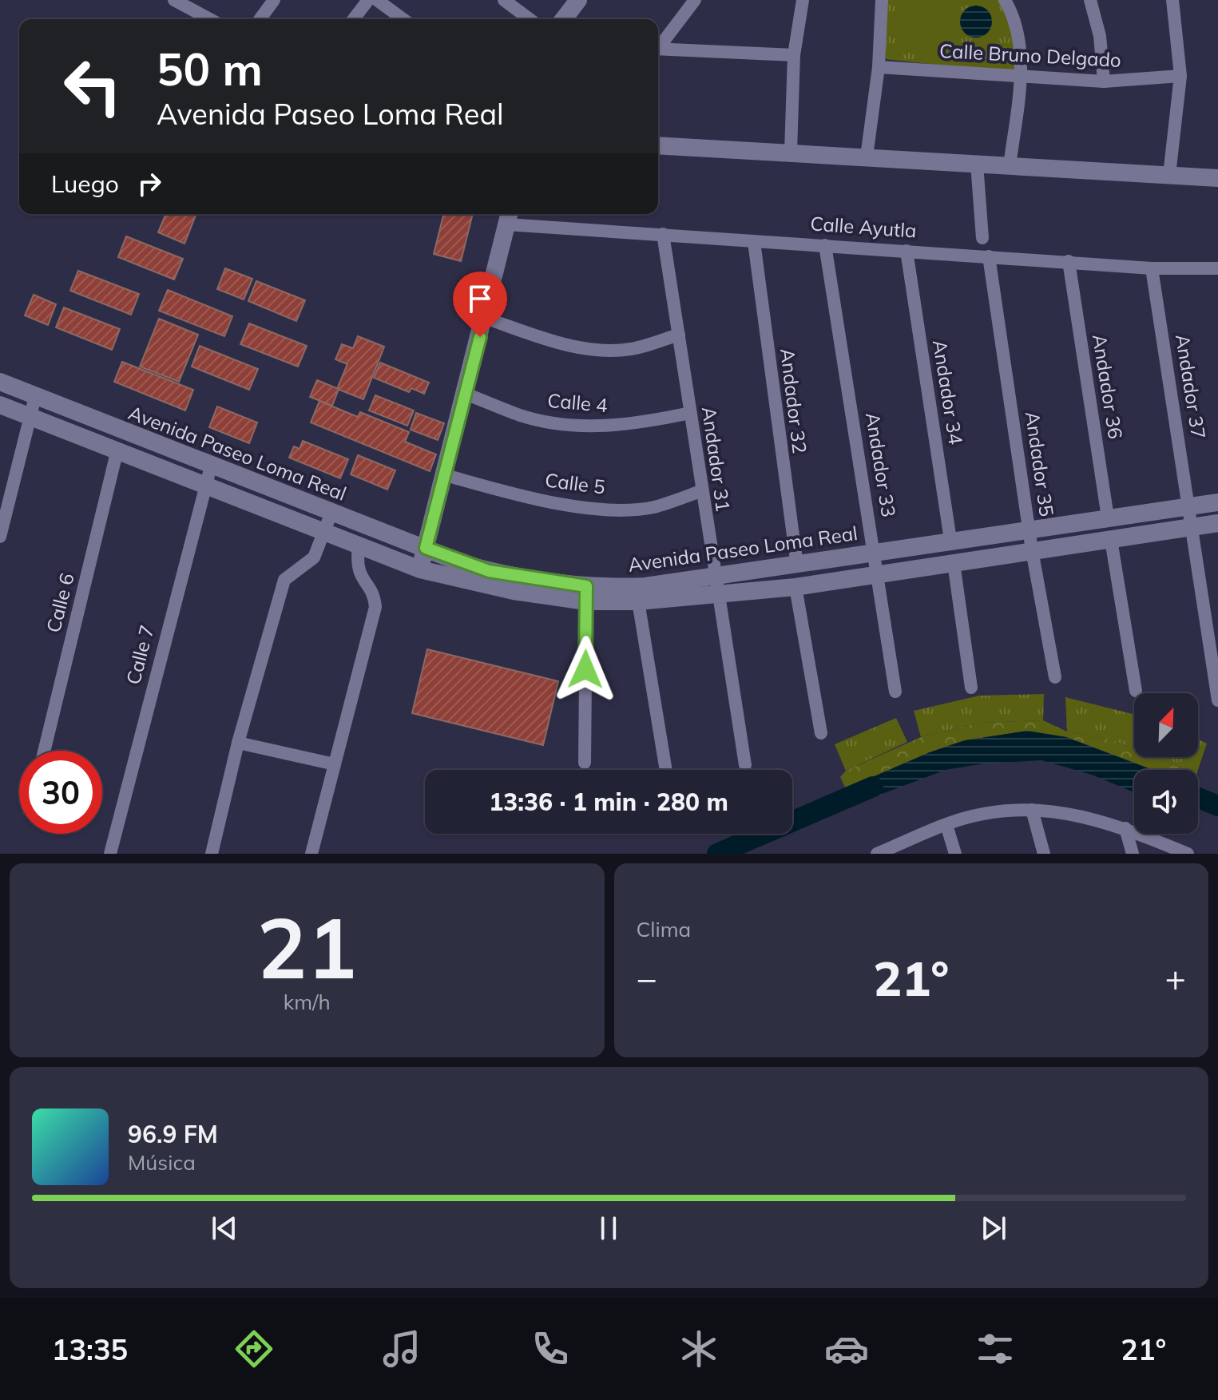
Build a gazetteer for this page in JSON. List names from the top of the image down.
{
  "streets": {
    "street": [
      "Calle Bruno Delgado",
      "Calle Ayutla",
      "Andador 36",
      "Andador 37",
      "Andador 34",
      "Andador 32",
      "Calle 4",
      "Avenida Paseo Loma Real",
      "Andador 31",
      "Andador 35",
      "Andador 33",
      "Calle 5",
      "Calle 6",
      "Calle 7"
    ]
  },
  "crossings": [
    ["Calle Ayutla", "Andador 36"],
    ["Calle Ayutla", "Andador 37"],
    ["Calle Ayutla", "Andador 34"],
    ["Calle Ayutla", "Andador 32"],
    ["Calle Ayutla", "Andador 31"],
    ["Calle Ayutla", "Andador 35"],
    ["Calle Ayutla", "Andador 33"],
    ["Andador 36", "Avenida Paseo Loma Real"],
    ["Andador 37", "Avenida Paseo Loma Real"],
    ["Andador 34", "Avenida Paseo Loma Real"],
    ["Andador 32", "Avenida Paseo Loma Real"],
    ["Calle 4", "Andador 31"],
    ["Avenida Paseo Loma Real", "Andador 31"],
    ["Avenida Paseo Loma Real", "Andador 35"],
    ["Avenida Paseo Loma Real", "Andador 33"],
    ["Avenida Paseo Loma Real", "Calle 6"],
    ["Avenida Paseo Loma Real", "Calle 7"],
    ["Andador 31", "Calle 5"]
  ],
  "north": "top right",
  "page": {
    "turn": ["50 m", "Avenida Paseo Loma Real"],
    "then": "Luego",
    "limit": "30",
    "trip": "13:36 · 1 min · 280 m",
    "tile": [
      ["21", "km/h"],
      "Clima"
    ],
    "heat": ["−", "21°", "+"],
    "song": ["96.9 FM", "Música"],
    "tabs": ["13:35", "21°"]
  }
}
